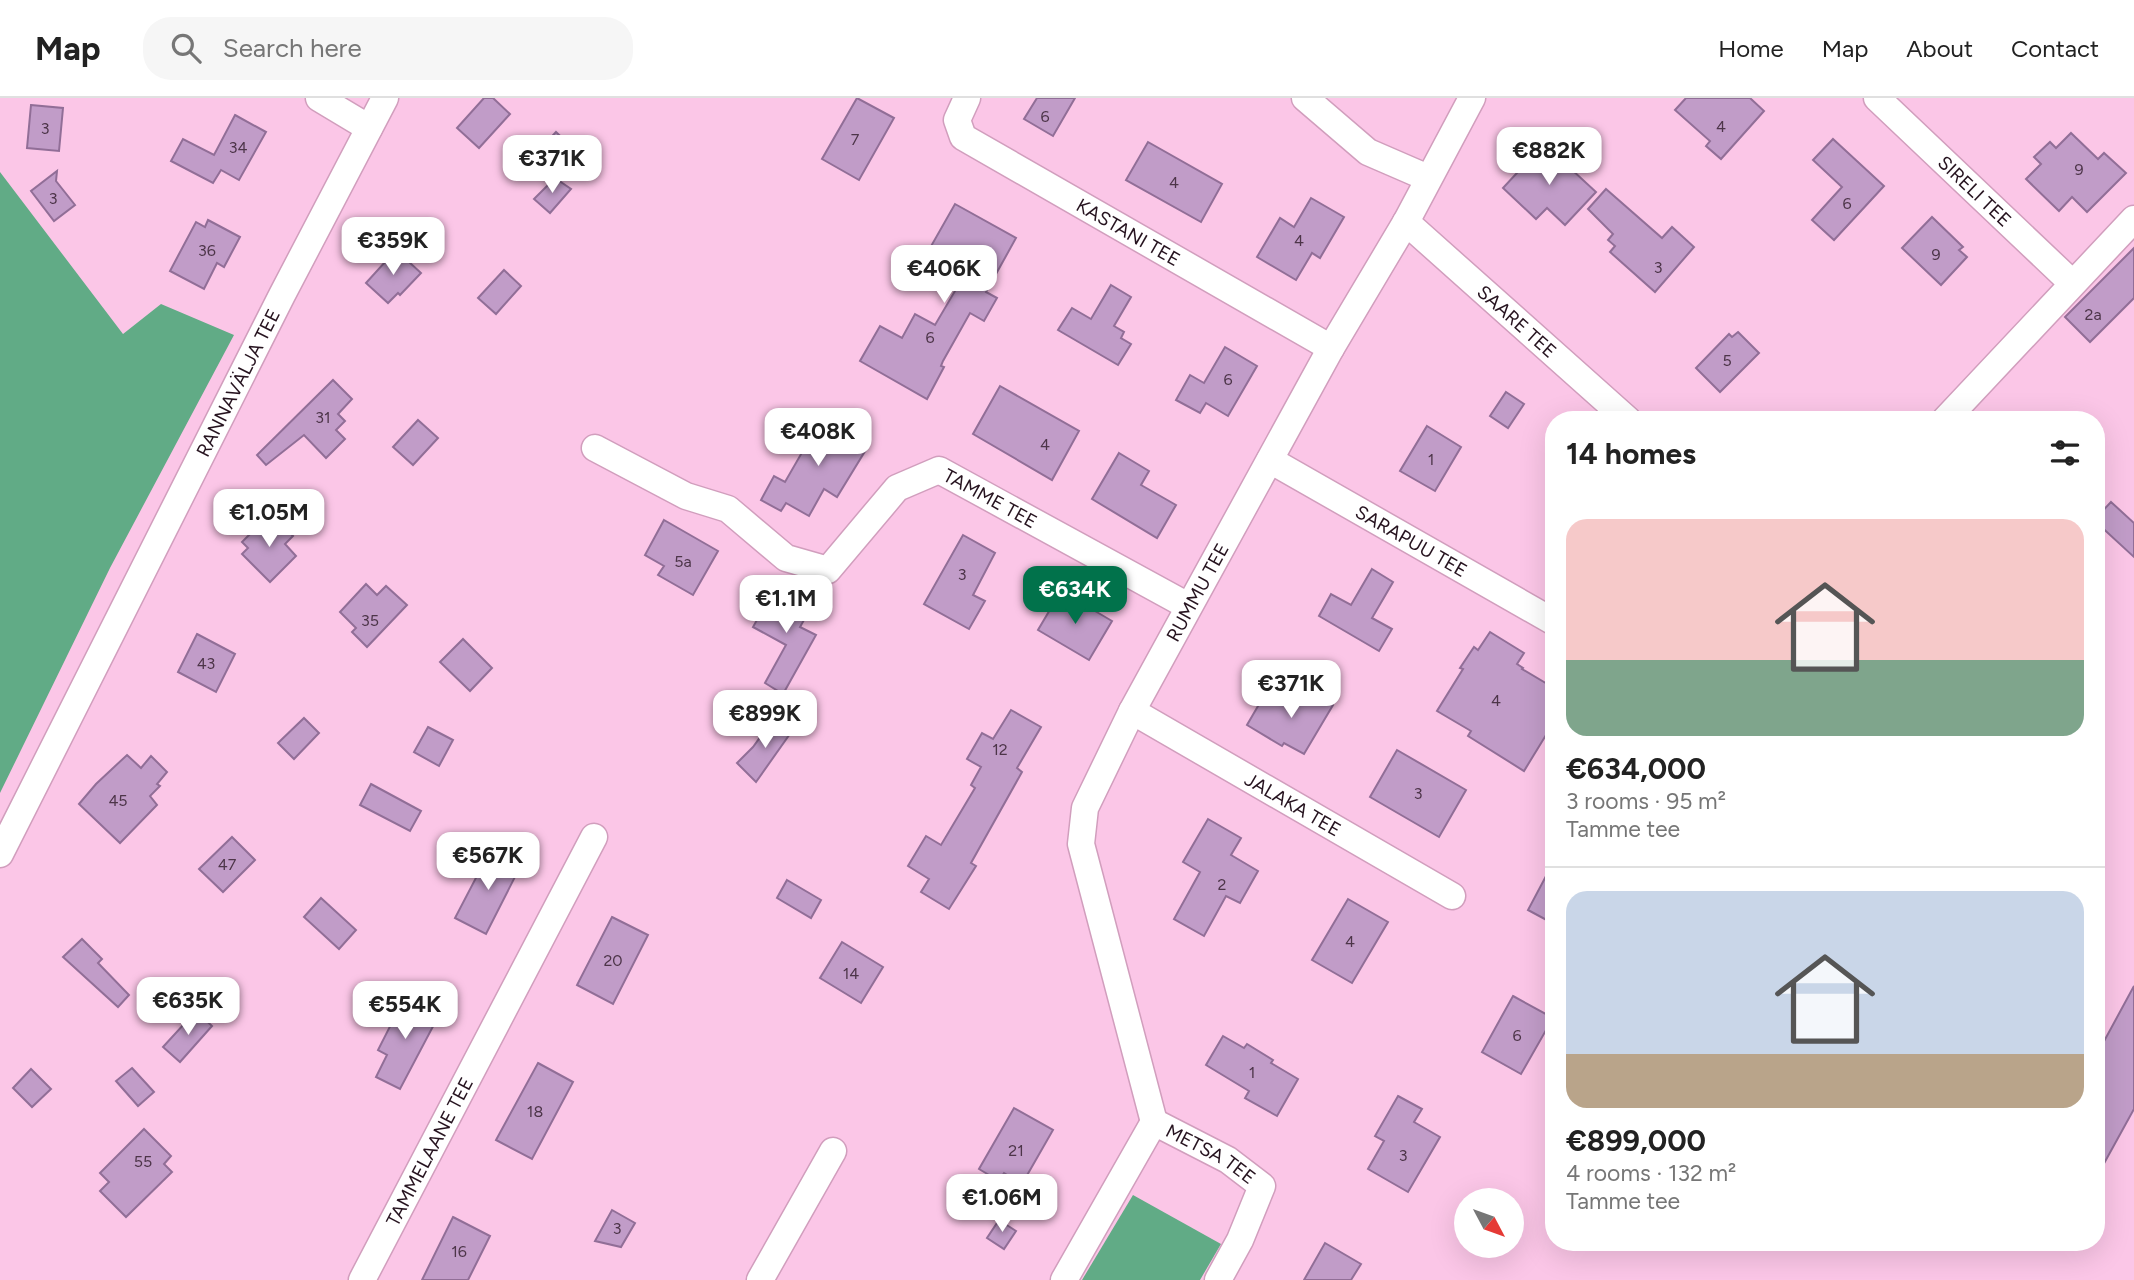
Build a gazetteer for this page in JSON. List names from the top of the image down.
{
  "streets": {
    "street": [
      "SIRELI TEE",
      "KASTANI TEE",
      "SAARE TEE",
      "RANNAVÄLJA TEE",
      "TAMME TEE",
      "SARAPUU TEE",
      "RUMMU TEE",
      "JALAKA TEE",
      "TAMMELAANE TEE",
      "METSA TEE"
    ]
  },
  "crossings": [
    ["KASTANI TEE", "RUMMU TEE"],
    ["SAARE TEE", "RUMMU TEE"],
    ["TAMME TEE", "RUMMU TEE"],
    ["SARAPUU TEE", "RUMMU TEE"],
    ["RUMMU TEE", "JALAKA TEE"],
    ["RUMMU TEE", "METSA TEE"]
  ],
  "house_numbers": [
    "6",
    "4",
    "3",
    "7",
    "34",
    "9",
    "4",
    "3",
    "6",
    "4",
    "36",
    "9",
    "3",
    "2a",
    "6",
    "5",
    "6",
    "31",
    "4",
    "1",
    "5a",
    "3",
    "35",
    "43",
    "4",
    "12",
    "3",
    "45",
    "47",
    "2",
    "4",
    "20",
    "14",
    "6",
    "1",
    "18",
    "21",
    "3",
    "55",
    "3",
    "16"
  ],
  "north": "bottom right",
  "page": {
    "header": "Map",
    "search": "Search here",
    "nav": [
      "Home",
      "Map",
      "About",
      "Contact"
    ],
    "price": [
      "€882K",
      "€371K",
      "€359K",
      "€406K",
      "€408K",
      "€1.05M",
      "€634K",
      "€1.1M",
      "€371K",
      "€899K",
      "€567K",
      "€635K",
      "€554K",
      "€1.06M"
    ],
    "heading": "14 homes",
    "list": [
      {
        "name": "€634,000",
        "note": "3 rooms · 95 m² · Tamme tee"
      },
      {
        "name": "€899,000",
        "note": "4 rooms · 132 m² · Tamme tee"
      }
    ]
  }
}
